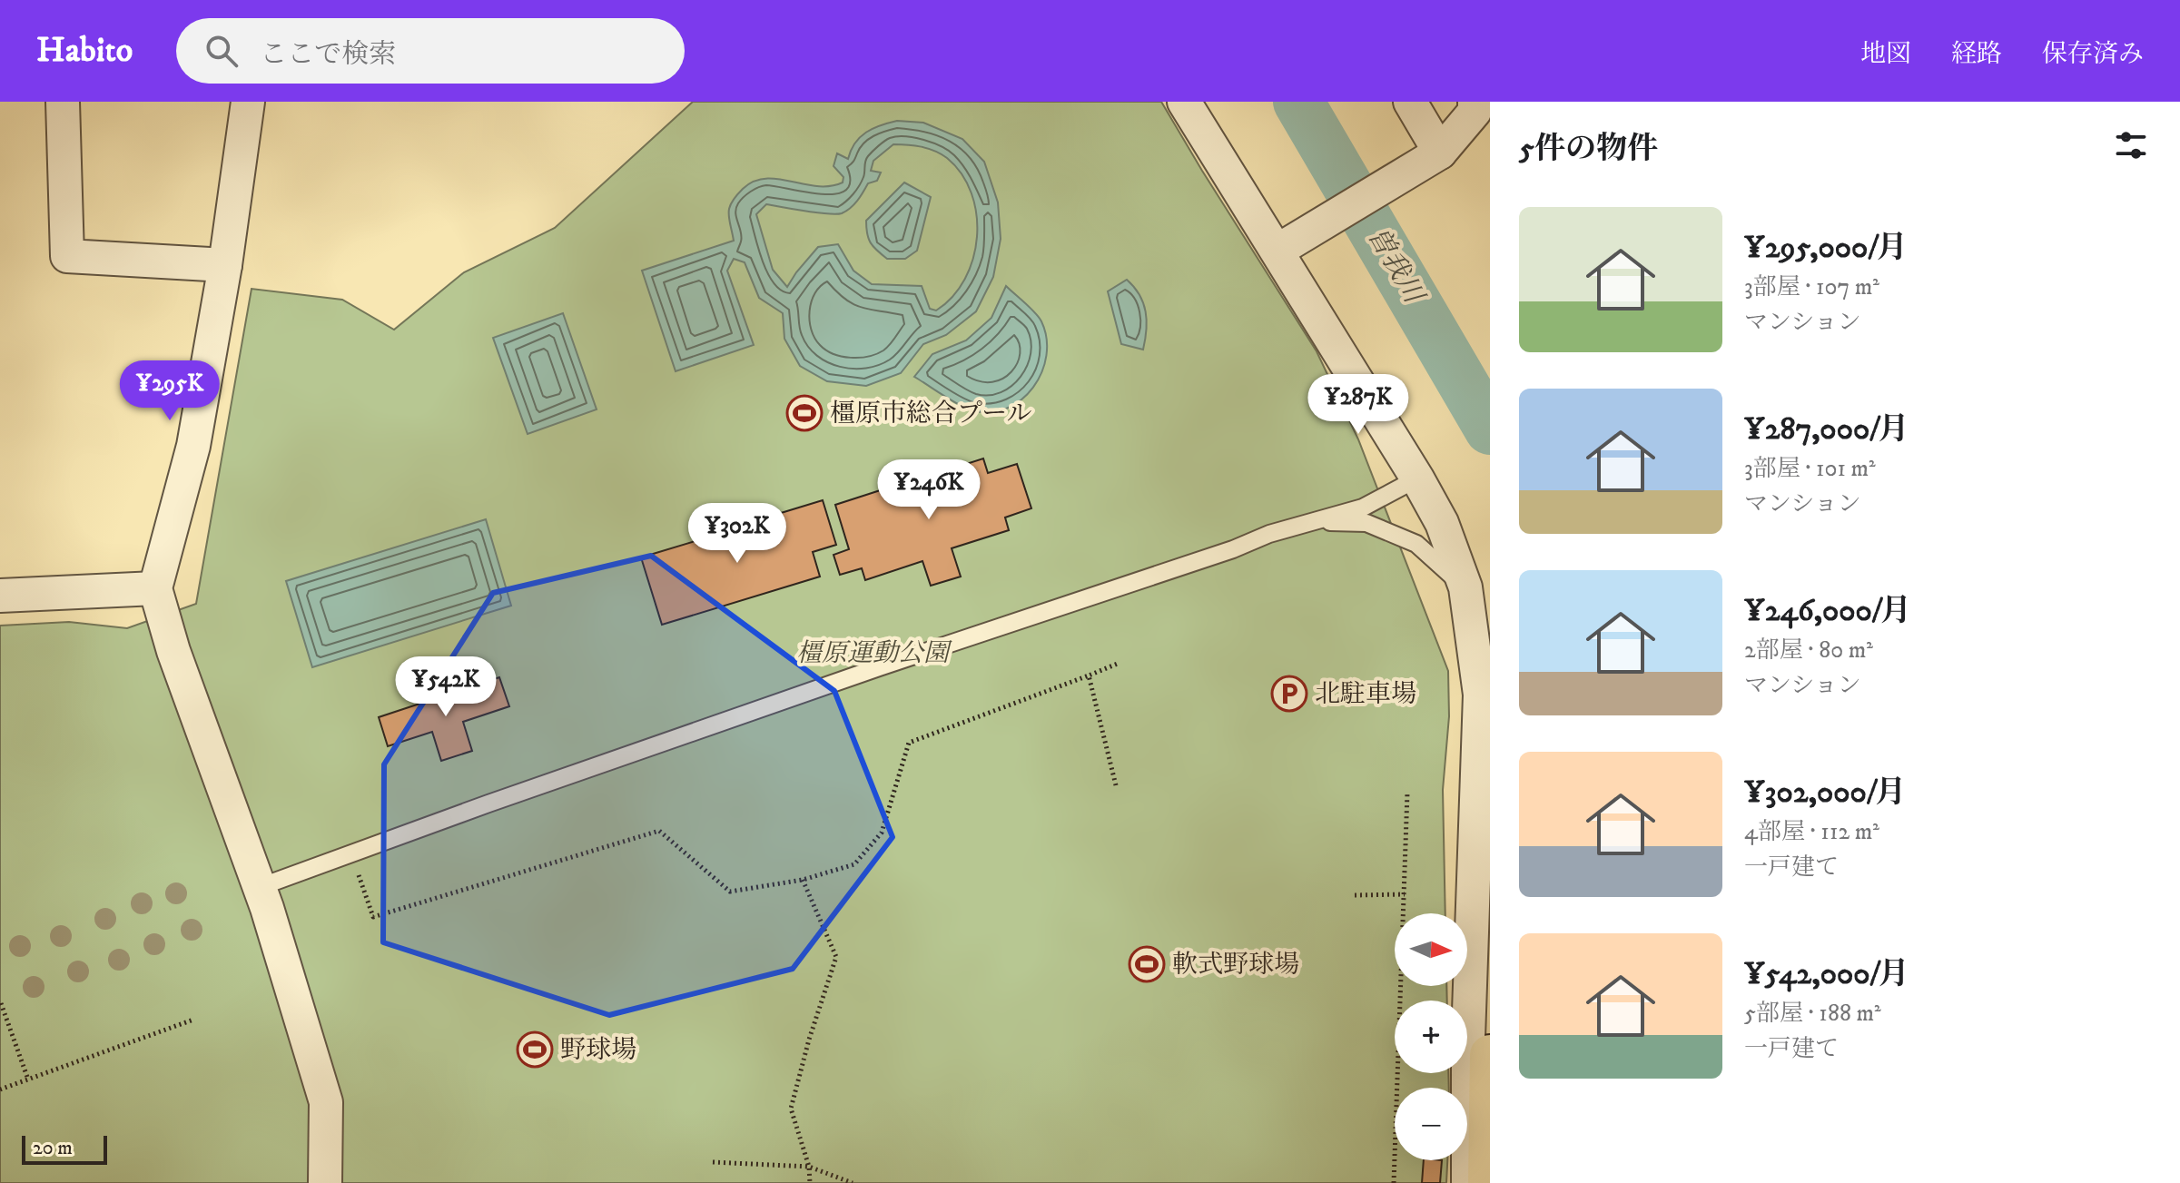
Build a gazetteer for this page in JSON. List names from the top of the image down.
{
  "water": ["曽我川"],
  "parks": ["橿原運動公園"],
  "places": {
    "sports": ["橿原市総合プール", "軟式野球場", "野球場"],
    "parking": ["北駐車場"]
  },
  "scale_bar": "20 m",
  "north": "right",
  "page": {
    "header": "Habito",
    "search": "ここで検索",
    "nav": ["地図", "経路", "保存済み"],
    "heading": "5件の物件",
    "list": [
      {
        "name": "¥295,000/月",
        "note": "3部屋 · 107 m² · マンション"
      },
      {
        "name": "¥287,000/月",
        "note": "3部屋 · 101 m² · マンション"
      },
      {
        "name": "¥246,000/月",
        "note": "2部屋 · 80 m² · マンション"
      },
      {
        "name": "¥302,000/月",
        "note": "4部屋 · 112 m² · 一戸建て"
      },
      {
        "name": "¥542,000/月",
        "note": "5部屋 · 188 m² · 一戸建て"
      }
    ],
    "price": [
      "¥295K",
      "¥287K",
      "¥246K",
      "¥302K",
      "¥542K"
    ],
    "map_buttons": ["+", "−"],
    "scale": "20 m"
  }
}
